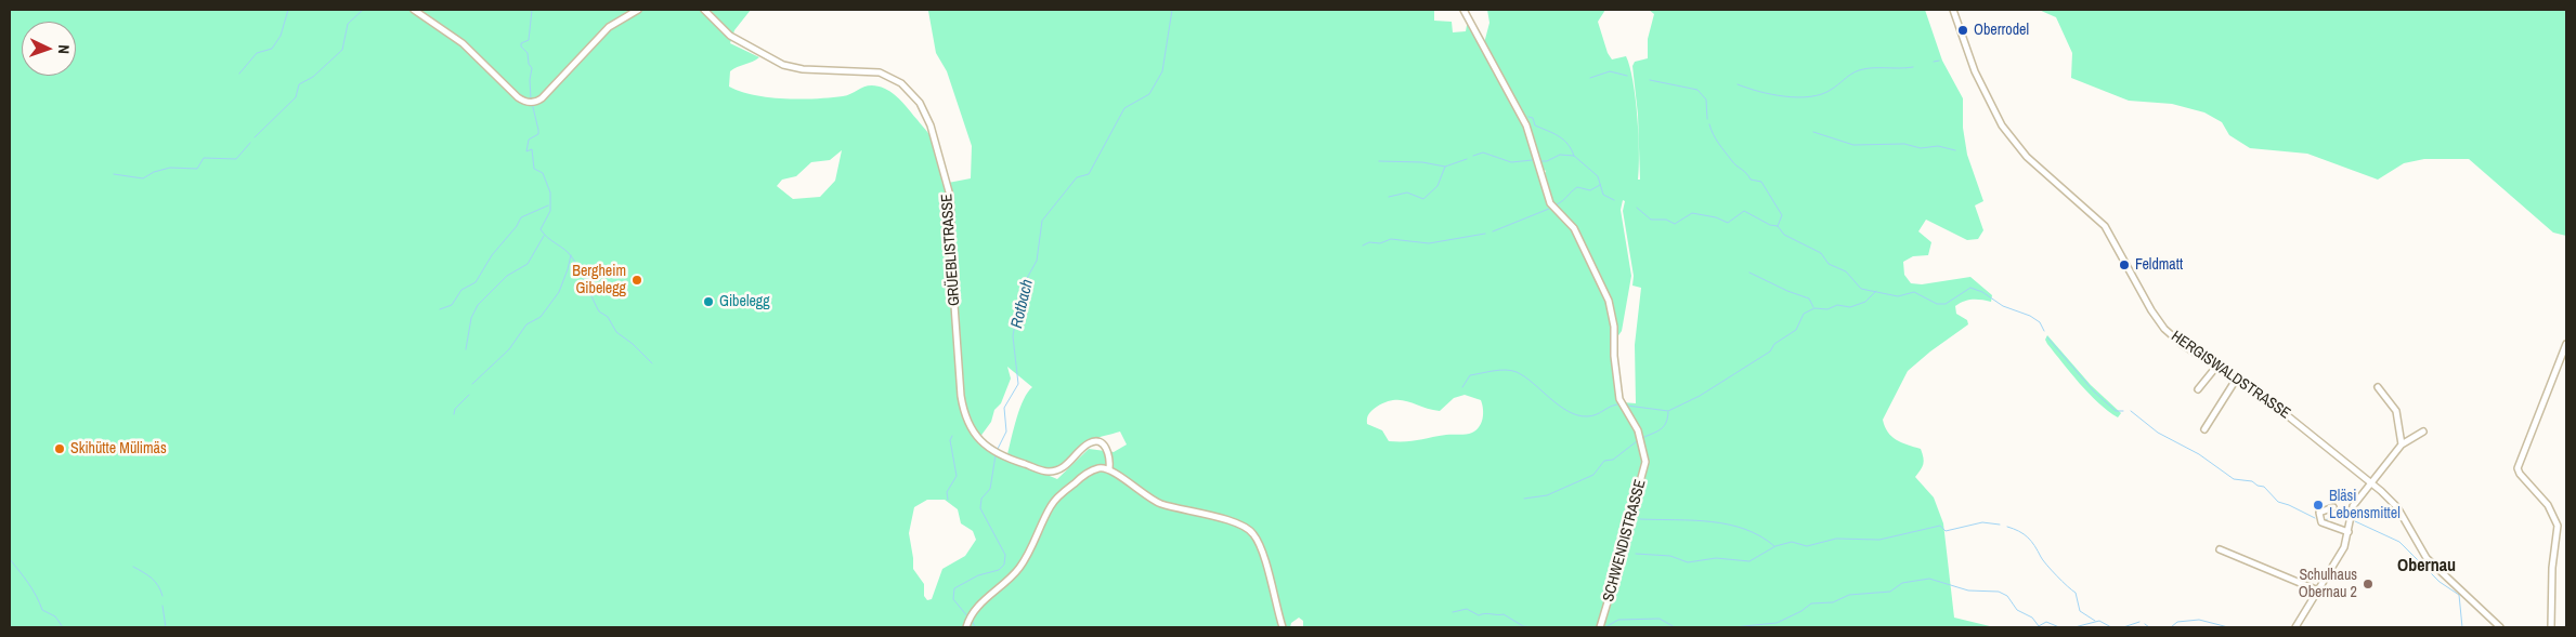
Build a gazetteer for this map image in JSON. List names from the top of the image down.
{
  "streets": {
    "street": ["GRÜEBLISTRASSE", "HERGISWALDSTRASSE", "SCHWENDISTRASSE"]
  },
  "districts": ["Obernau"],
  "water": ["Rotbach"],
  "places": [
    "Oberrodel",
    "Feldmatt",
    "Bergheim Gibelegg",
    "Gibelegg",
    "Skihütte Mülimäs",
    "Bläsi Lebensmittel",
    "Schulhaus Obernau 2"
  ],
  "north": "right"
}
